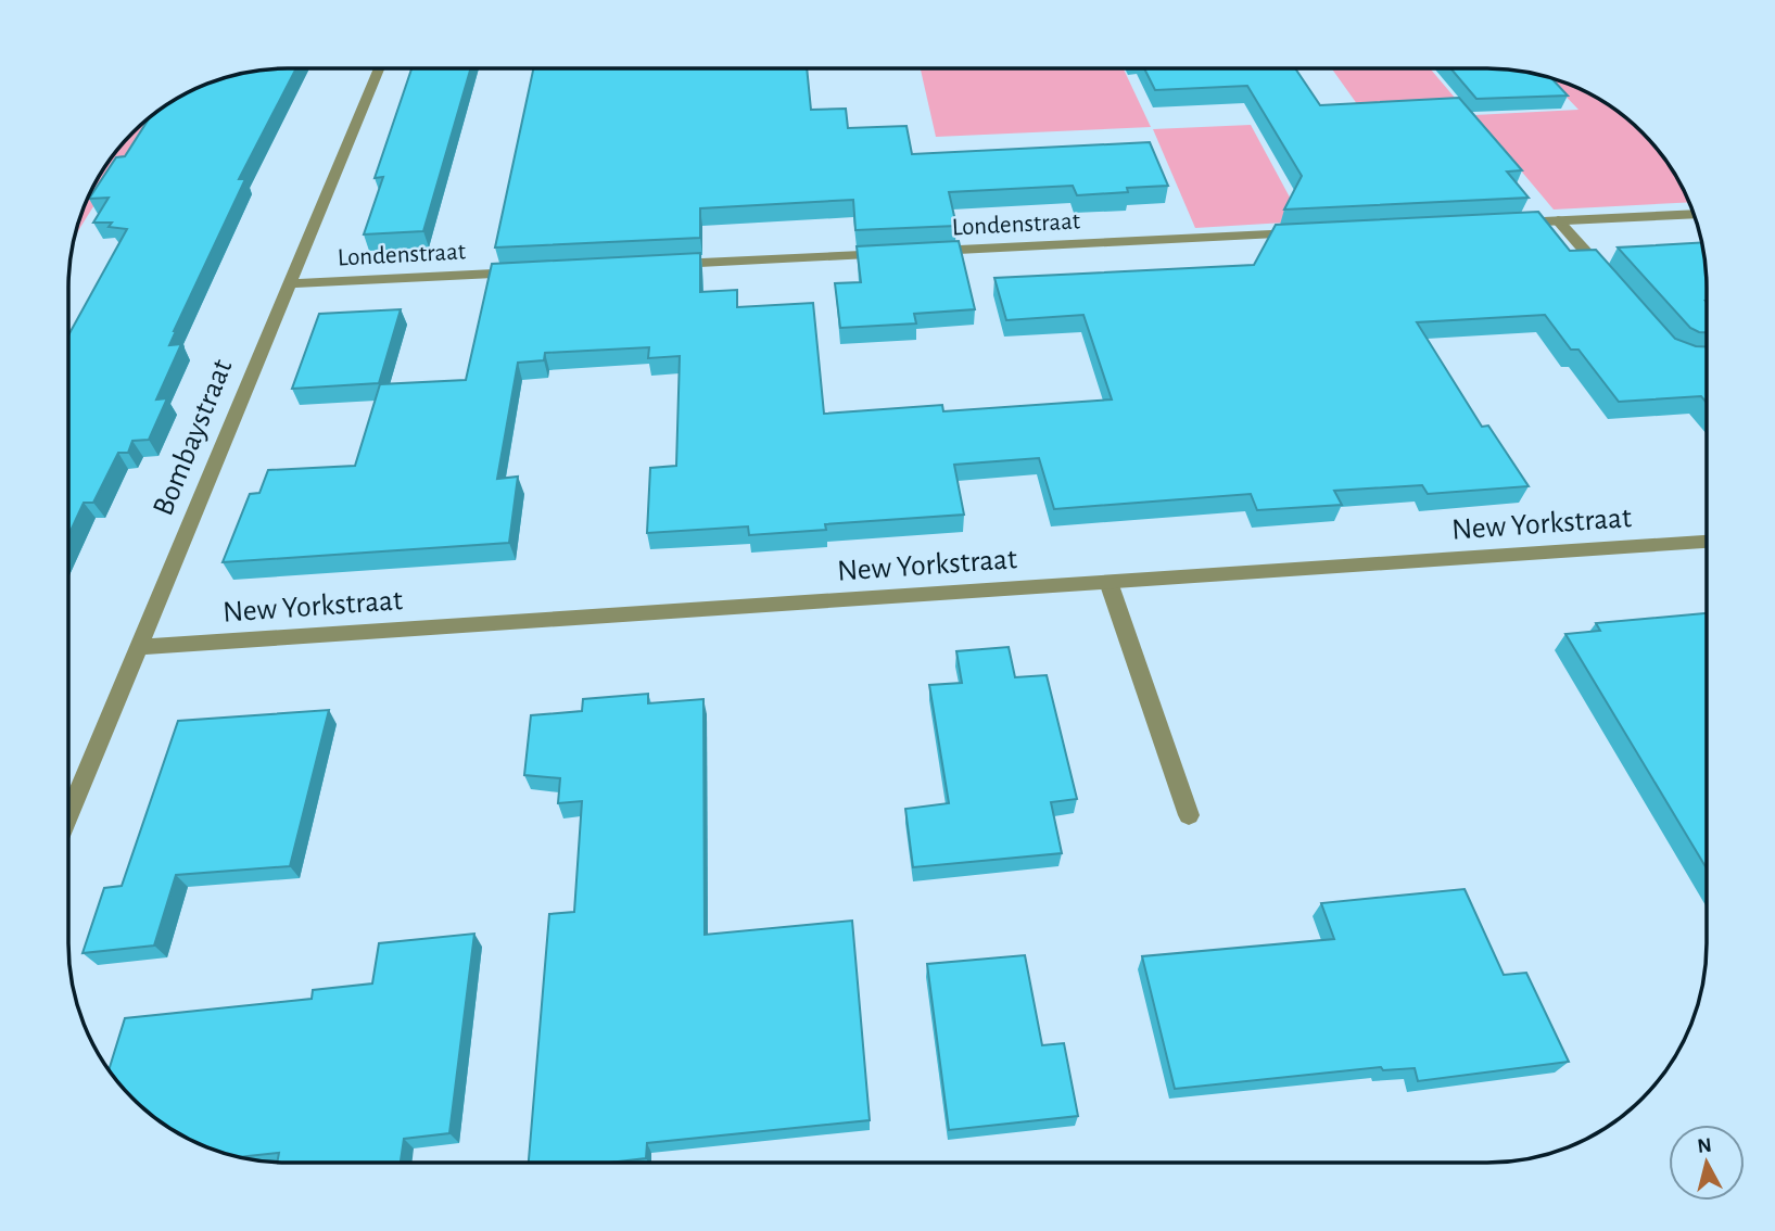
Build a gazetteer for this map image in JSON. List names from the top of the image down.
{
  "streets": {
    "street": ["Londenstraat", "Bombaystraat", "New Yorkstraat"]
  },
  "crossings": [
    ["Londenstraat", "Bombaystraat"],
    ["Bombaystraat", "New Yorkstraat"]
  ],
  "north": "top"
}
